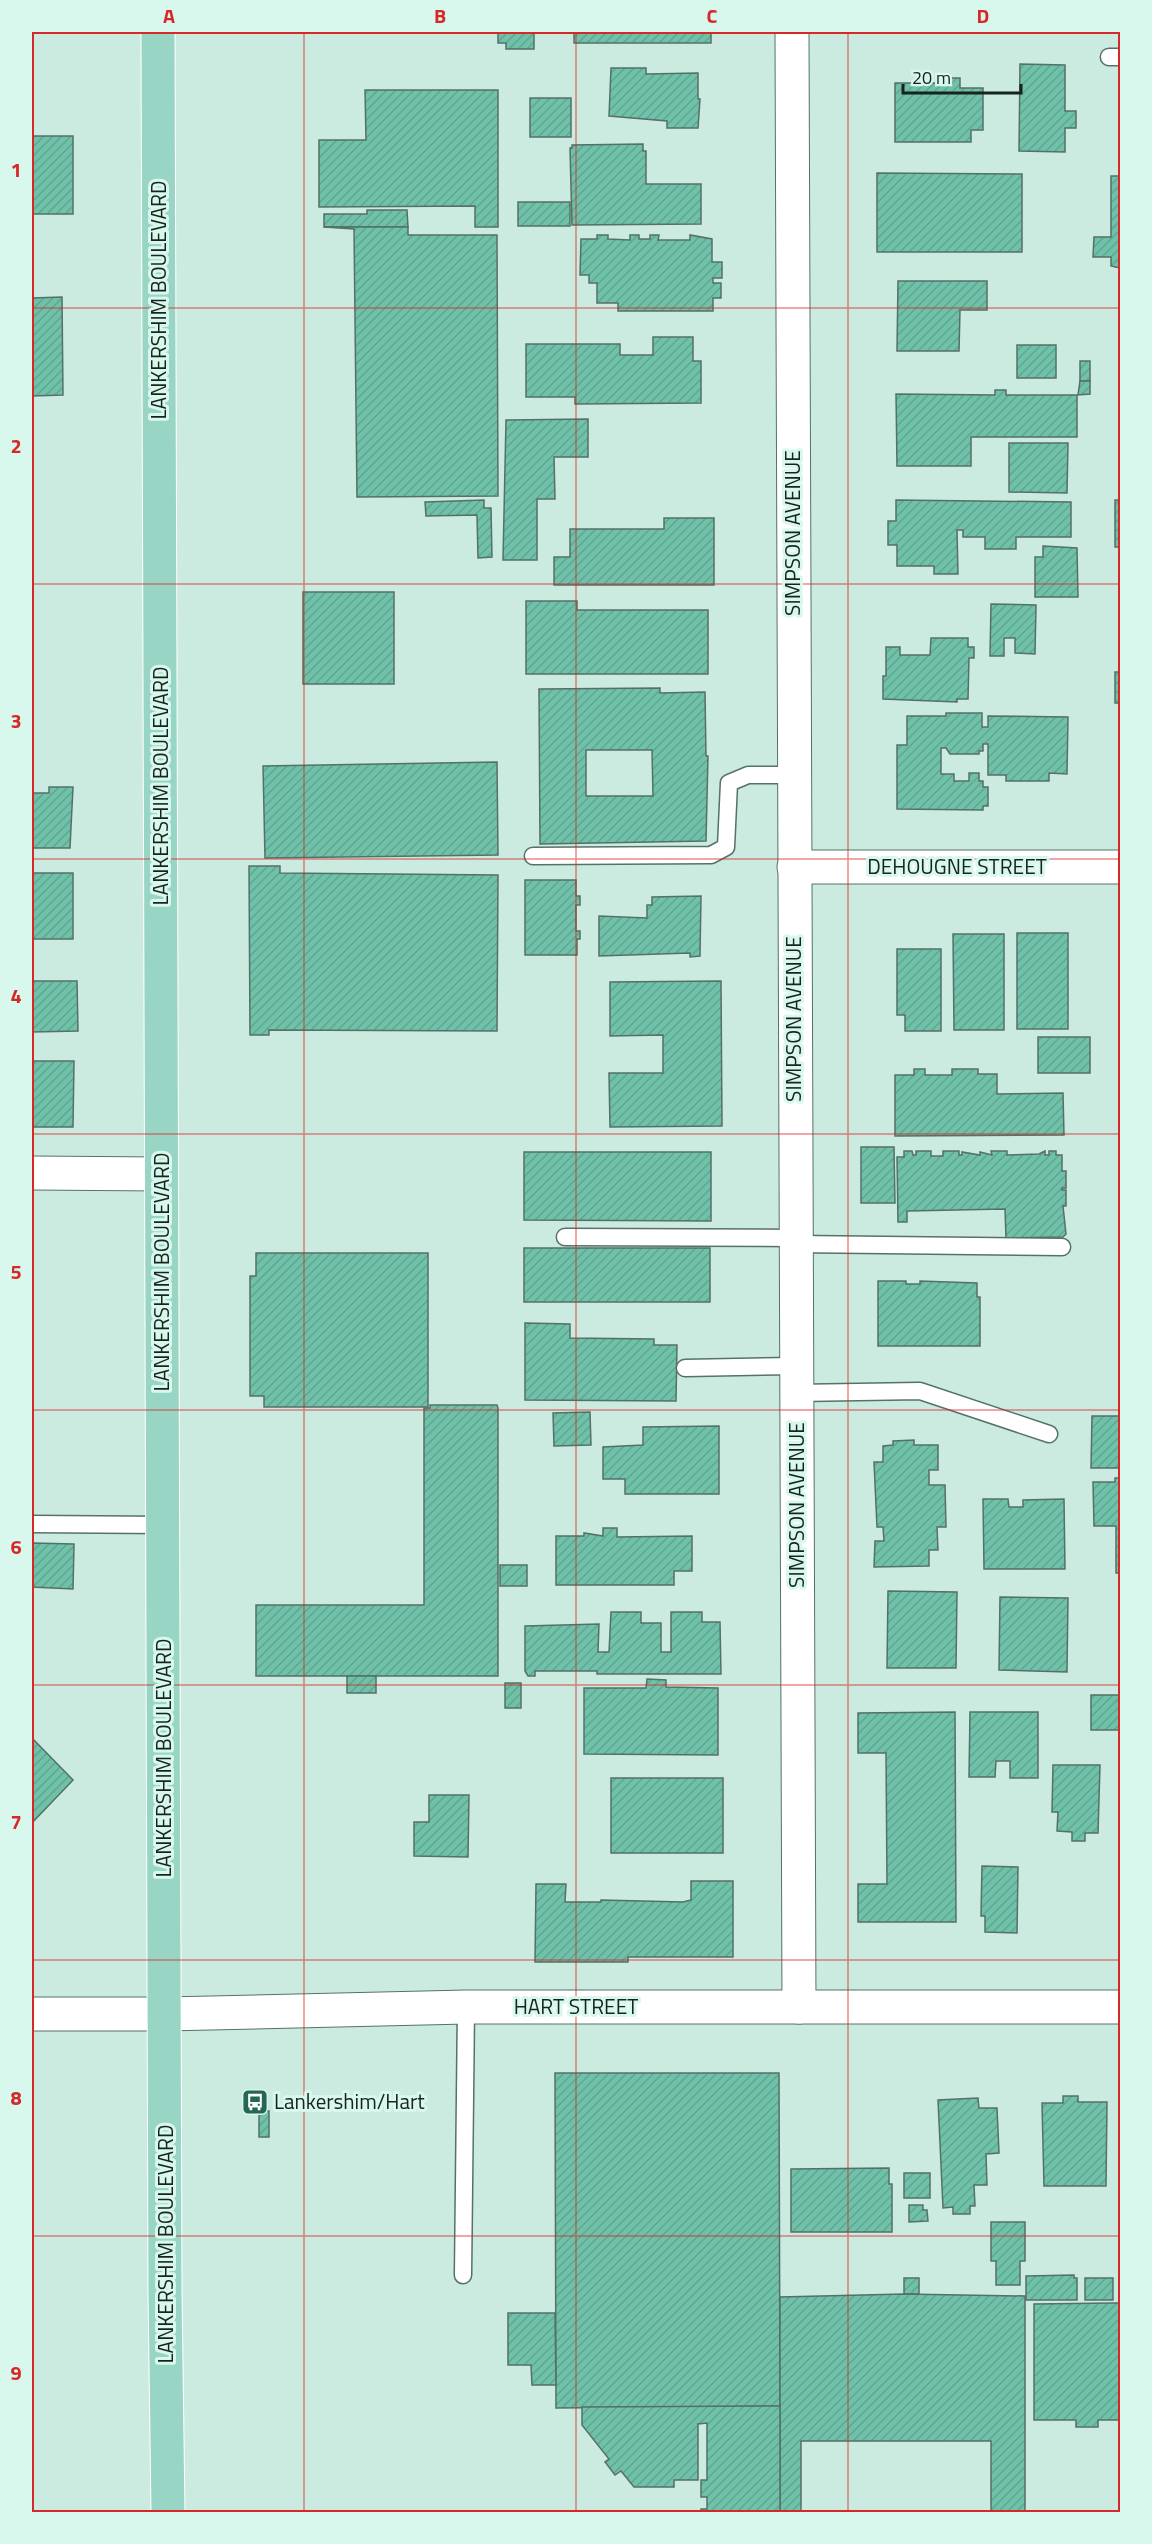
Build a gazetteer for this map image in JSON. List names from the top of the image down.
{
  "streets": {
    "main road": ["LANKERSHIM BOULEVARD"],
    "street": ["SIMPSON AVENUE", "DEHOUGNE STREET", "HART STREET"]
  },
  "crossings": [
    ["LANKERSHIM BOULEVARD", "HART STREET"],
    ["SIMPSON AVENUE", "DEHOUGNE STREET"],
    ["SIMPSON AVENUE", "HART STREET"]
  ],
  "places": {
    "bus stop": ["Lankershim/Hart"]
  },
  "scale_bar": "20 m",
  "grid": {
    "columns": [
      "A",
      "B",
      "C",
      "D"
    ],
    "rows": [
      "1",
      "2",
      "3",
      "4",
      "5",
      "6",
      "7",
      "8",
      "9"
    ]
  }
}
